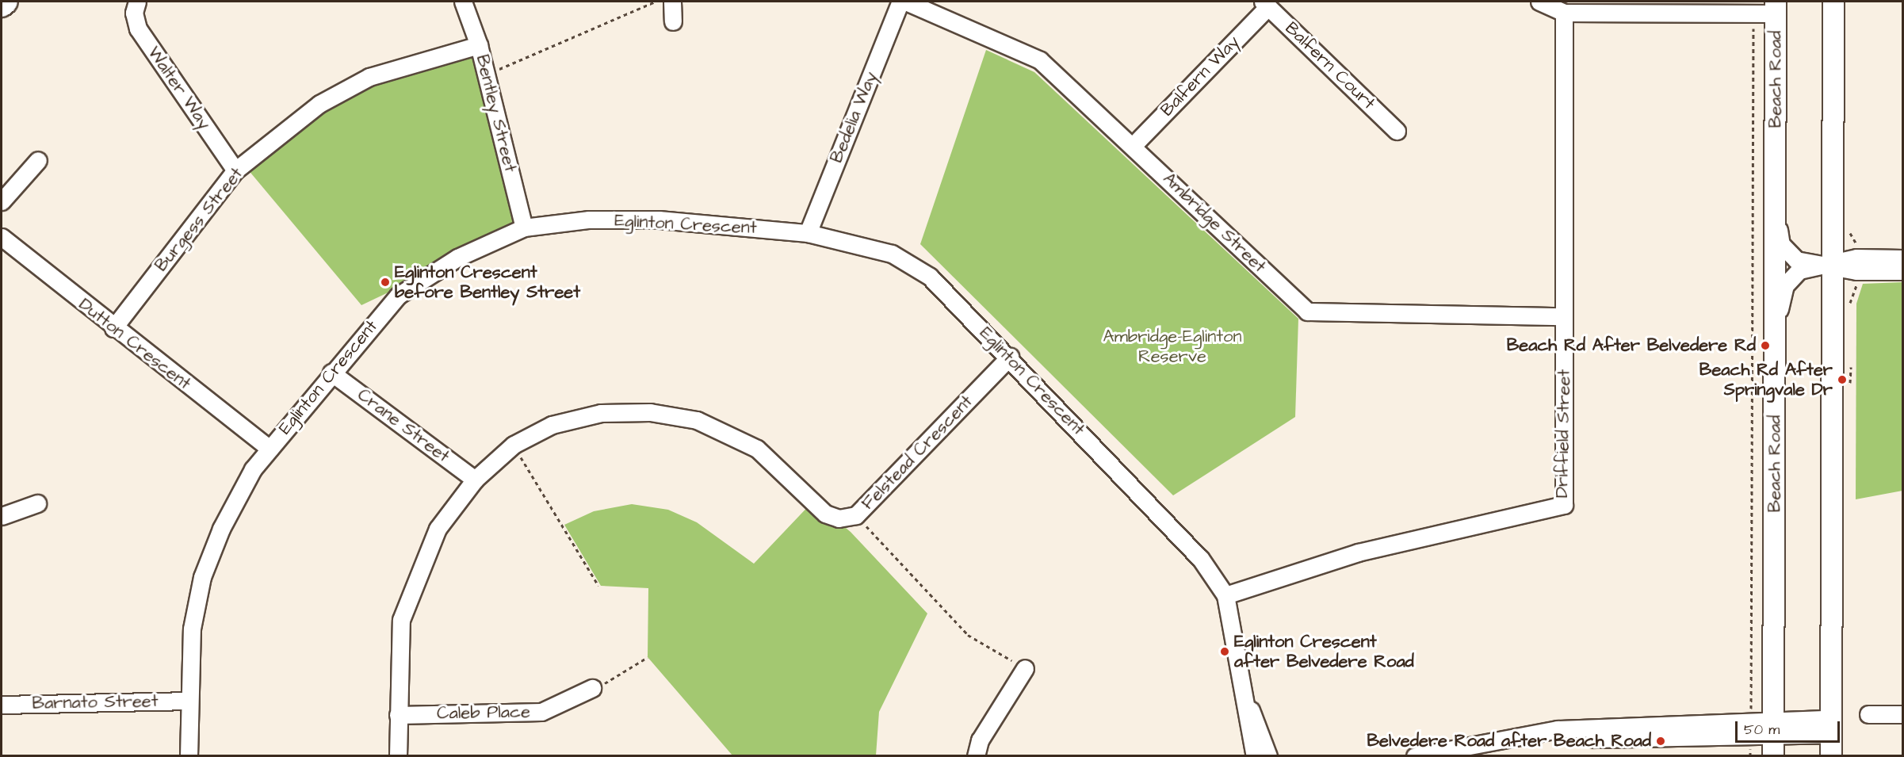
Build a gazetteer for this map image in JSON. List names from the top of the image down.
{
  "streets": {
    "main road": ["Beach Road"],
    "street": [
      "Balfern Court",
      "Balfern Way",
      "Walter Way",
      "Bentley Street",
      "Bedelia Way",
      "Burgess Street",
      "Ambridge Street",
      "Eglinton Crescent",
      "Dutton Crescent",
      "Crane Street",
      "Driffield Street",
      "Felstead Crescent",
      "Barnato Street",
      "Caleb Place"
    ]
  },
  "crossings": [
    ["Balfern Court", "Balfern Way"],
    ["Balfern Way", "Ambridge Street"],
    ["Walter Way", "Burgess Street"],
    ["Bentley Street", "Burgess Street"],
    ["Bentley Street", "Eglinton Crescent"],
    ["Bedelia Way", "Eglinton Crescent"],
    ["Burgess Street", "Dutton Crescent"],
    ["Ambridge Street", "Driffield Street"],
    ["Eglinton Crescent", "Dutton Crescent"],
    ["Eglinton Crescent", "Crane Street"],
    ["Eglinton Crescent", "Driffield Street"],
    ["Eglinton Crescent", "Felstead Crescent"],
    ["Eglinton Crescent", "Barnato Street"],
    ["Crane Street", "Felstead Crescent"],
    ["Felstead Crescent", "Caleb Place"]
  ],
  "parks": ["Ambridge-Eglinton Reserve"],
  "places": [
    "Eglinton Crescent before Bentley Street",
    "Beach Rd After Belvedere Rd",
    "Beach Rd After Springvale Dr",
    "Eglinton Crescent after Belvedere Road",
    "Belvedere Road after Beach Road"
  ],
  "scale_bar": "50 m"
}
